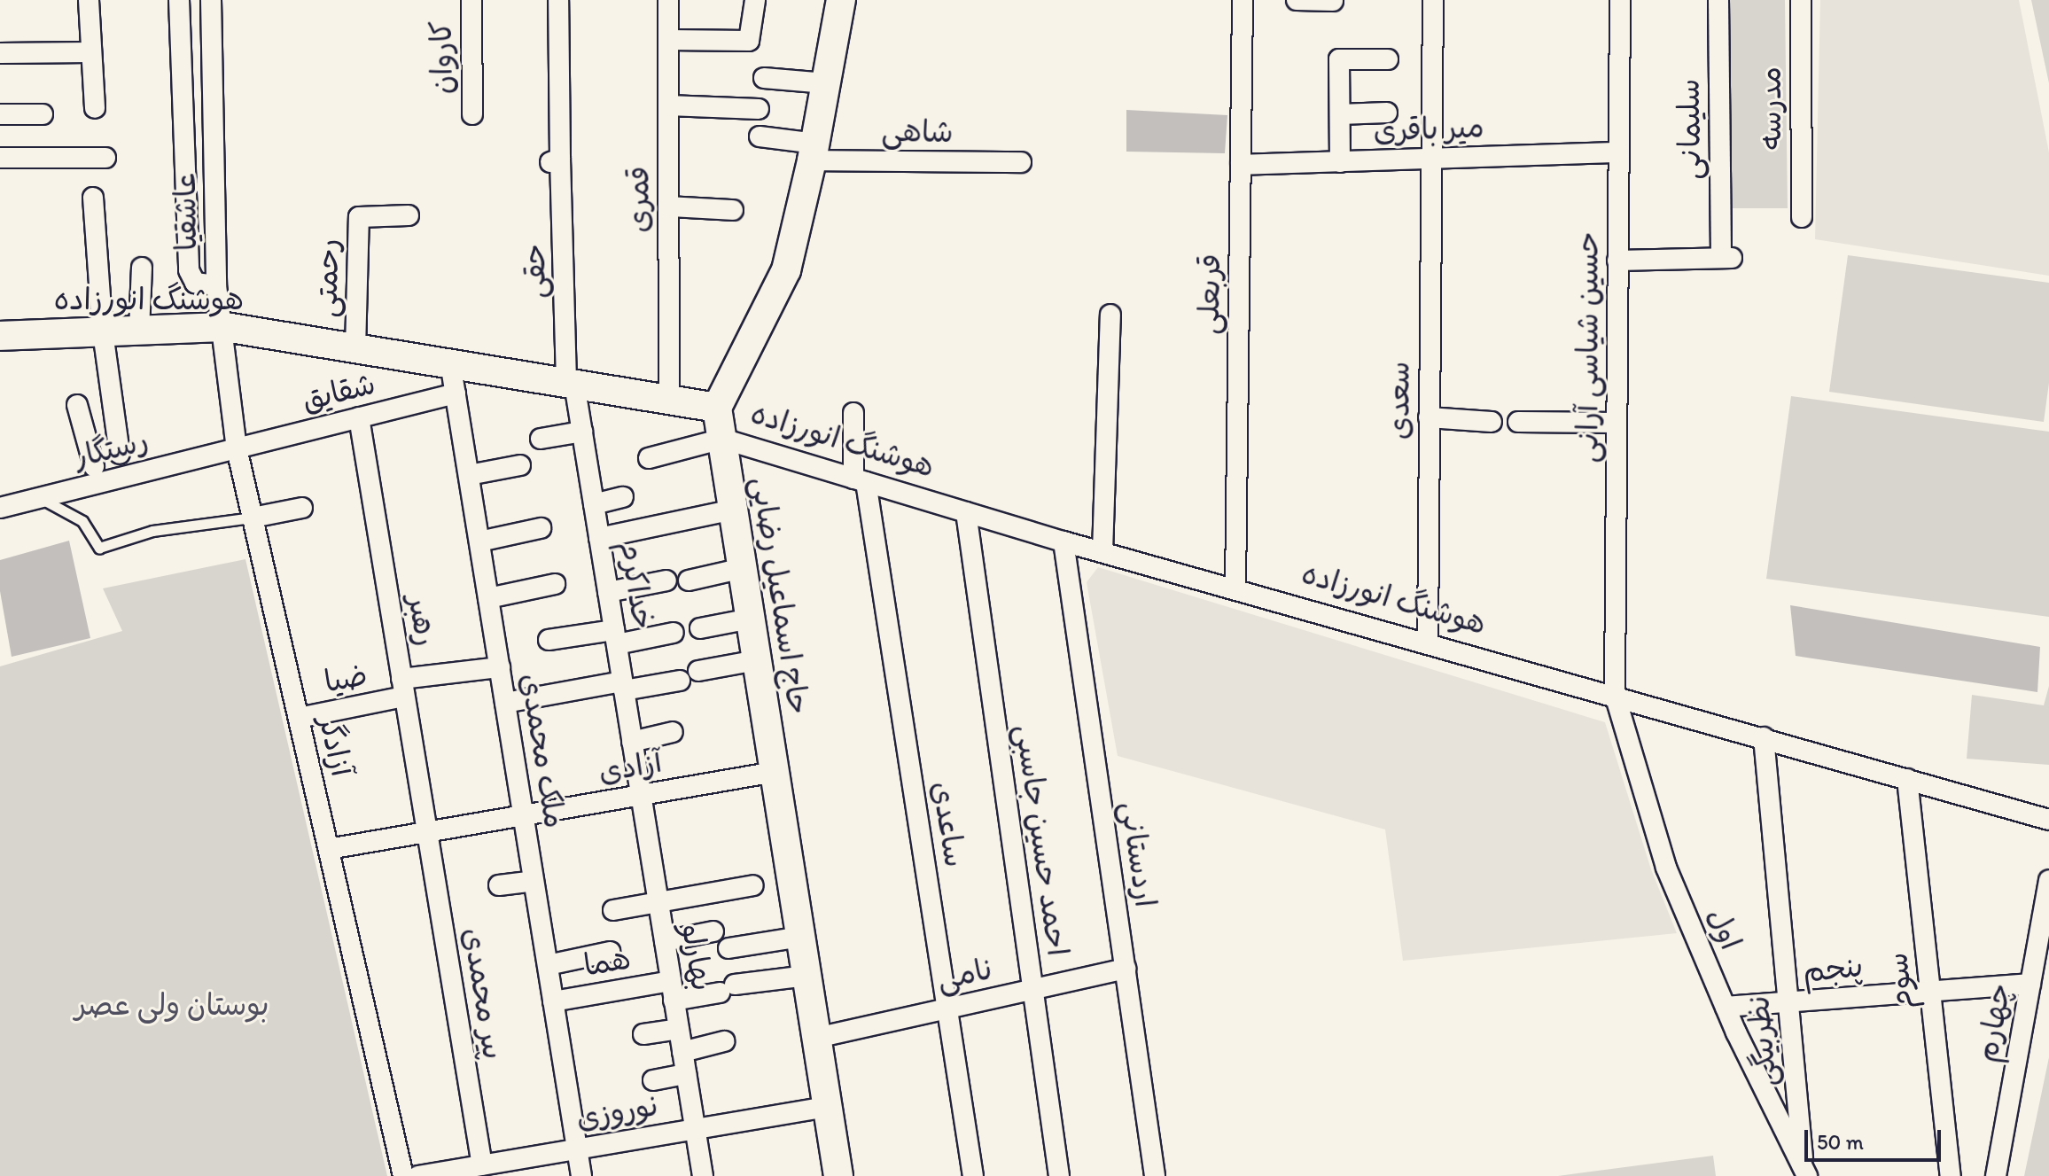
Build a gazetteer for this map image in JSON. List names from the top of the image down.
{
  "streets": {
    "main road": ["هوشنگ انورزاده", "حاج اسماعیل رضایی"],
    "street": [
      "کاروان",
      "مدرسه",
      "میر باقری",
      "سلیمانی",
      "شاهی",
      "قمری",
      "عاشقیا",
      "حقی",
      "رحمتی",
      "قربعلی",
      "حسین شیاسی آرانی",
      "شقایق",
      "سعدی",
      "رستگار",
      "خداکرم",
      "رهبر",
      "ضیا",
      "آزادگر",
      "ملک محمدی",
      "آزادی",
      "ساعدی",
      "احمد حسین جاسبی",
      "اردستانی",
      "اول",
      "بهارلو",
      "هما",
      "پنجم",
      "نامی",
      "سوم",
      "پیر محمدی",
      "چهارم",
      "نظربیگی",
      "نوروزی"
    ]
  },
  "crossings": [
    ["میر باقری", "قربعلی"],
    ["میر باقری", "حسین شیاسی آرانی"],
    ["میر باقری", "سعدی"],
    ["سلیمانی", "حسین شیاسی آرانی"],
    ["قمری", "هوشنگ انورزاده"],
    ["عاشقیا", "آزادگر"],
    ["حقی", "هوشنگ انورزاده"],
    ["حقی", "خداکرم"],
    ["رحمتی", "هوشنگ انورزاده"],
    ["قربعلی", "هوشنگ انورزاده"],
    ["هوشنگ انورزاده", "حسین شیاسی آرانی"],
    ["هوشنگ انورزاده", "سعدی"],
    ["هوشنگ انورزاده", "خداکرم"],
    ["هوشنگ انورزاده", "حاج اسماعیل رضایی"],
    ["هوشنگ انورزاده", "آزادگر"],
    ["هوشنگ انورزاده", "ملک محمدی"],
    ["هوشنگ انورزاده", "ساعدی"],
    ["هوشنگ انورزاده", "احمد حسین جاسبی"],
    ["هوشنگ انورزاده", "اردستانی"],
    ["هوشنگ انورزاده", "اول"],
    ["هوشنگ انورزاده", "سوم"],
    ["هوشنگ انورزاده", "نظربیگی"],
    ["حسین شیاسی آرانی", "اول"],
    ["شقایق", "رستگار"],
    ["شقایق", "رهبر"],
    ["شقایق", "آزادگر"],
    ["شقایق", "ملک محمدی"],
    ["رستگار", "آزادگر"],
    ["خداکرم", "آزادی"],
    ["خداکرم", "بهارلو"],
    ["حاج اسماعیل رضایی", "آزادی"],
    ["حاج اسماعیل رضایی", "هما"],
    ["حاج اسماعیل رضایی", "نامی"],
    ["حاج اسماعیل رضایی", "نوروزی"],
    ["رهبر", "ضیا"],
    ["رهبر", "آزادی"],
    ["رهبر", "پیر محمدی"],
    ["ضیا", "آزادگر"],
    ["ضیا", "ملک محمدی"],
    ["آزادگر", "آزادی"],
    ["ملک محمدی", "آزادی"],
    ["ملک محمدی", "هما"],
    ["ملک محمدی", "نوروزی"],
    ["آزادی", "بهارلو"],
    ["آزادی", "پیر محمدی"],
    ["ساعدی", "نامی"],
    ["احمد حسین جاسبی", "نامی"],
    ["اردستانی", "نامی"],
    ["اول", "پنجم"],
    ["اول", "نظربیگی"],
    ["بهارلو", "هما"],
    ["بهارلو", "نوروزی"],
    ["پنجم", "سوم"],
    ["پنجم", "چهارم"],
    ["پنجم", "نظربیگی"],
    ["پیر محمدی", "نوروزی"]
  ],
  "parks": ["بوستان ولی عصر"],
  "scale_bar": "50 m"
}
